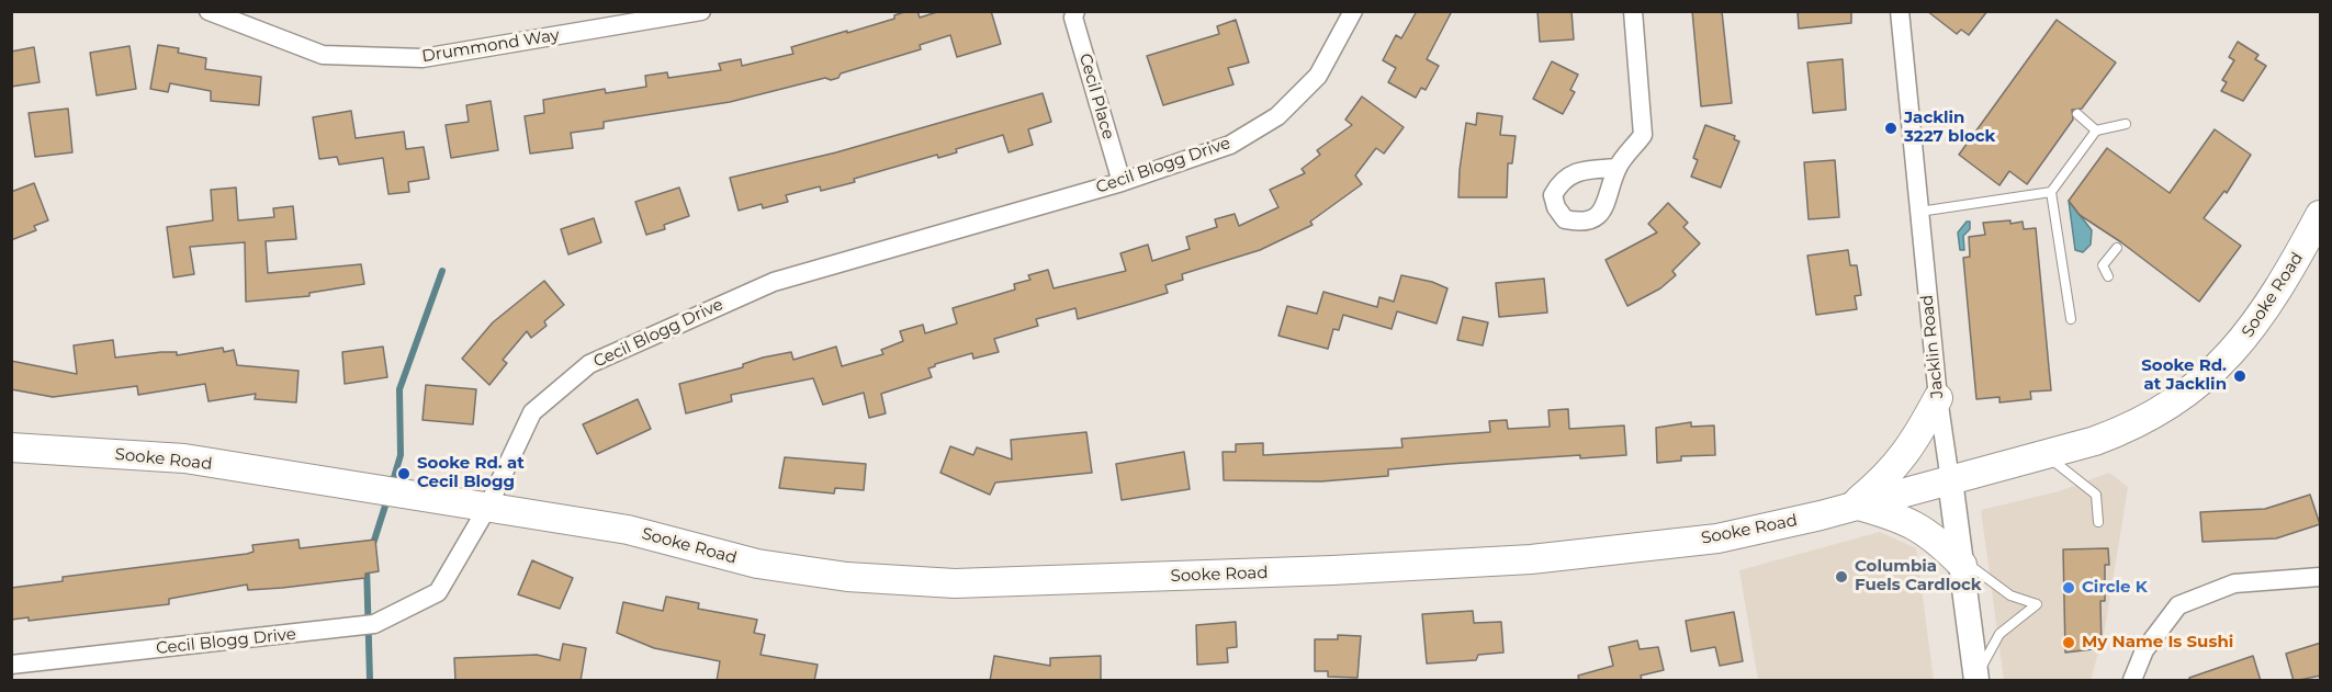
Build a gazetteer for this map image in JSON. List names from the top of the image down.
{
  "streets": {
    "main road": ["Sooke Road", "Jacklin Road"],
    "street": ["Drummond Way", "Cecil Place", "Cecil Blogg Drive"]
  },
  "crossings": [
    ["Cecil Place", "Cecil Blogg Drive"],
    ["Cecil Blogg Drive", "Sooke Road"],
    ["Sooke Road", "Jacklin Road"]
  ],
  "places": [
    "Jacklin 3227 block",
    "Sooke Rd. at Jacklin",
    "Sooke Rd. at Cecil Blogg",
    "Columbia Fuels Cardlock",
    "Circle K",
    "My Name Is Sushi"
  ]
}
